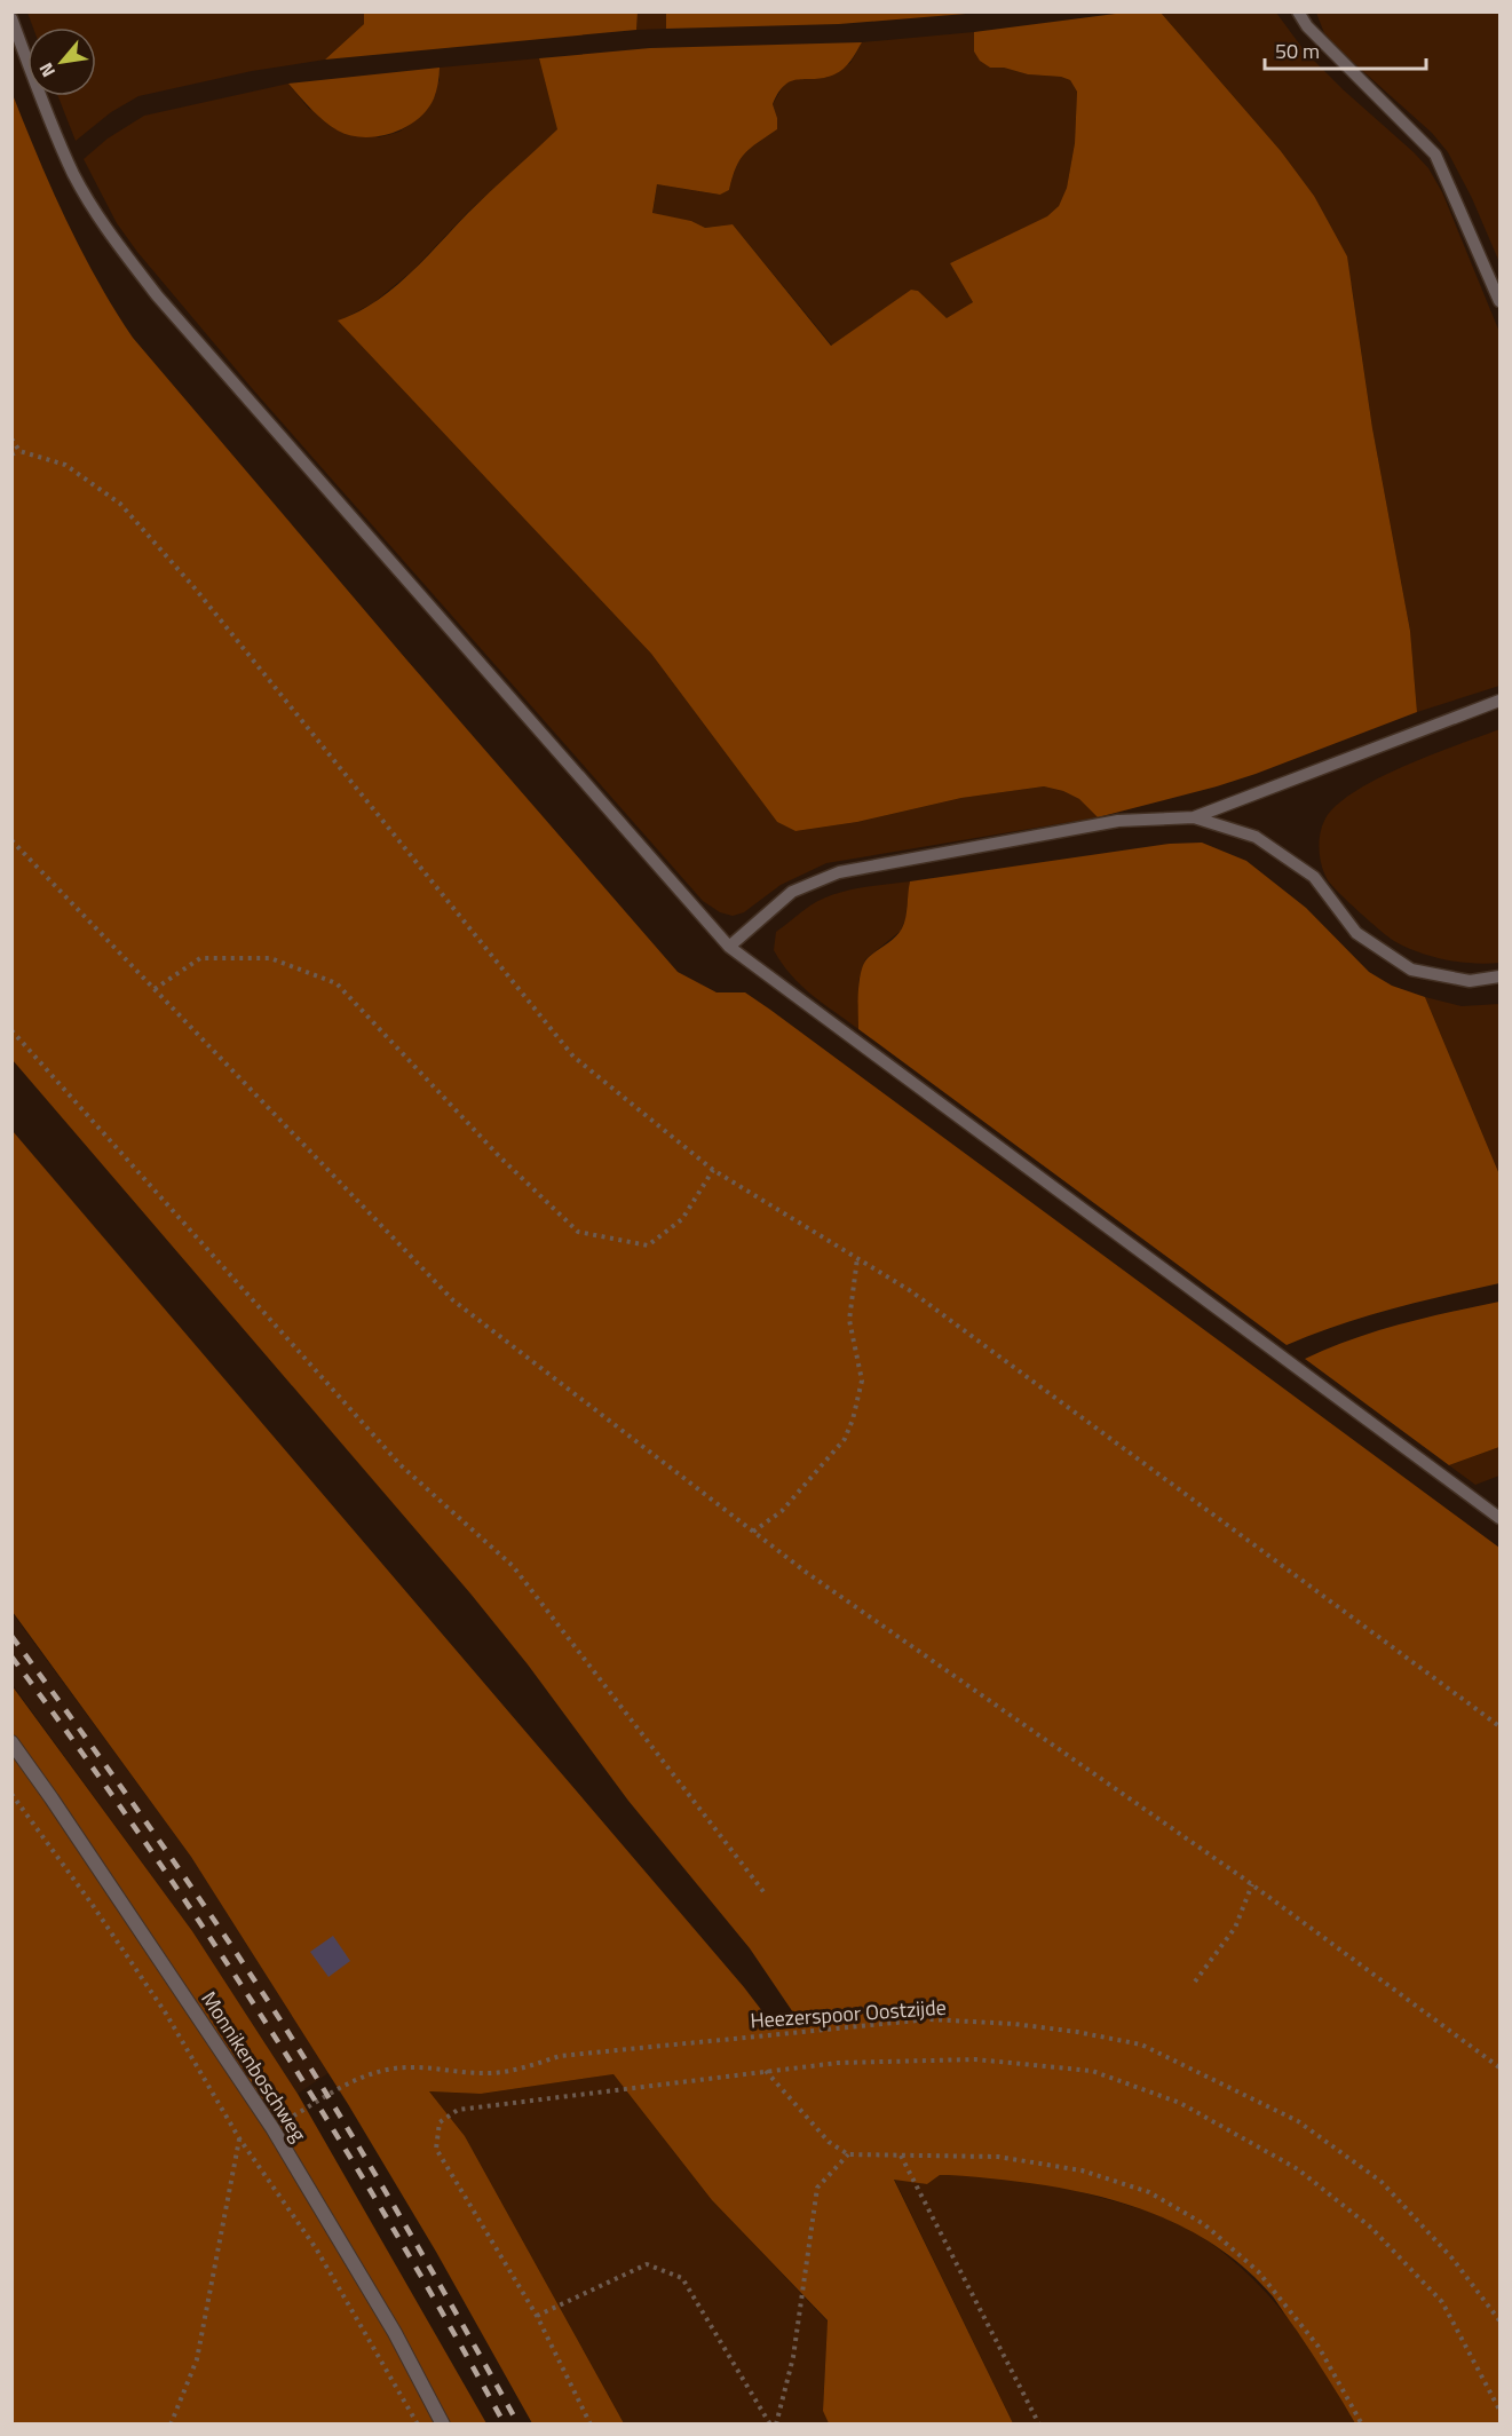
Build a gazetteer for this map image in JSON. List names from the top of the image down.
{
  "streets": {
    "street": ["Monnikenboschweg"],
    "path": ["Heezerspoor Oostzijde"]
  },
  "crossings": [
    ["Heezerspoor Oostzijde", "Monnikenboschweg"]
  ],
  "scale_bar": "50 m",
  "north": "bottom left"
}
